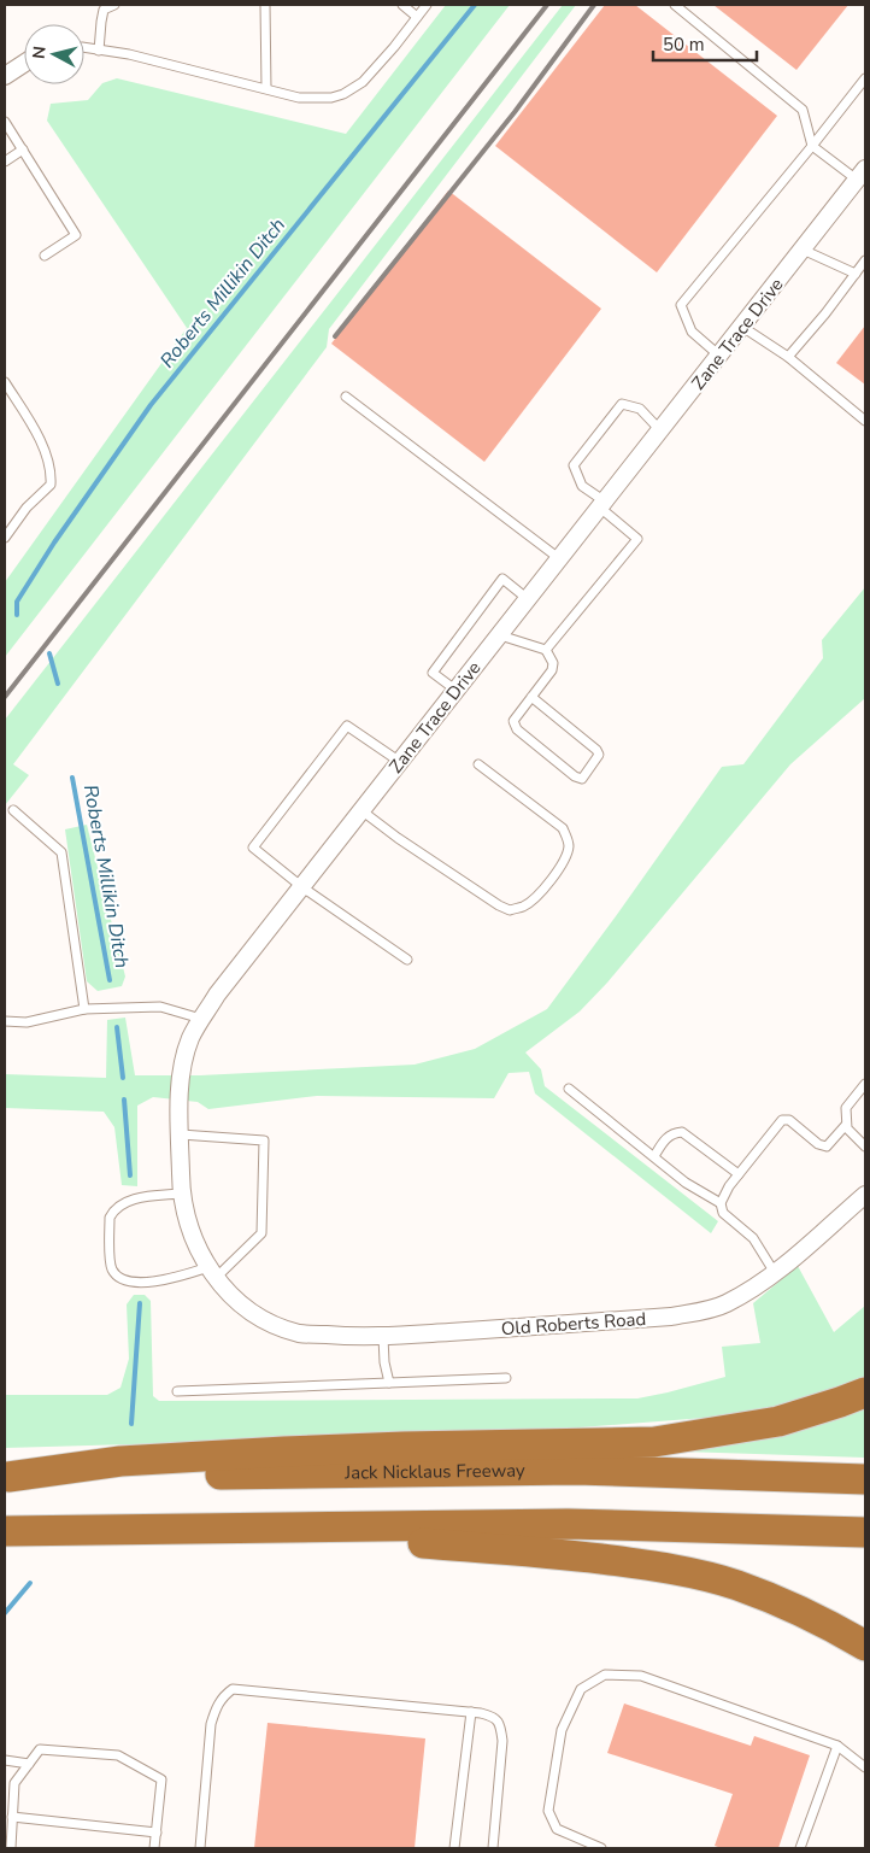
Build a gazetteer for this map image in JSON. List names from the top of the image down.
{
  "streets": {
    "highway": ["Jack Nicklaus Freeway"],
    "street": ["Zane Trace Drive", "Old Roberts Road"]
  },
  "crossings": [
    ["Zane Trace Drive", "Old Roberts Road"]
  ],
  "water": ["Roberts Millikin Ditch"],
  "scale_bar": "50 m",
  "north": "left"
}
